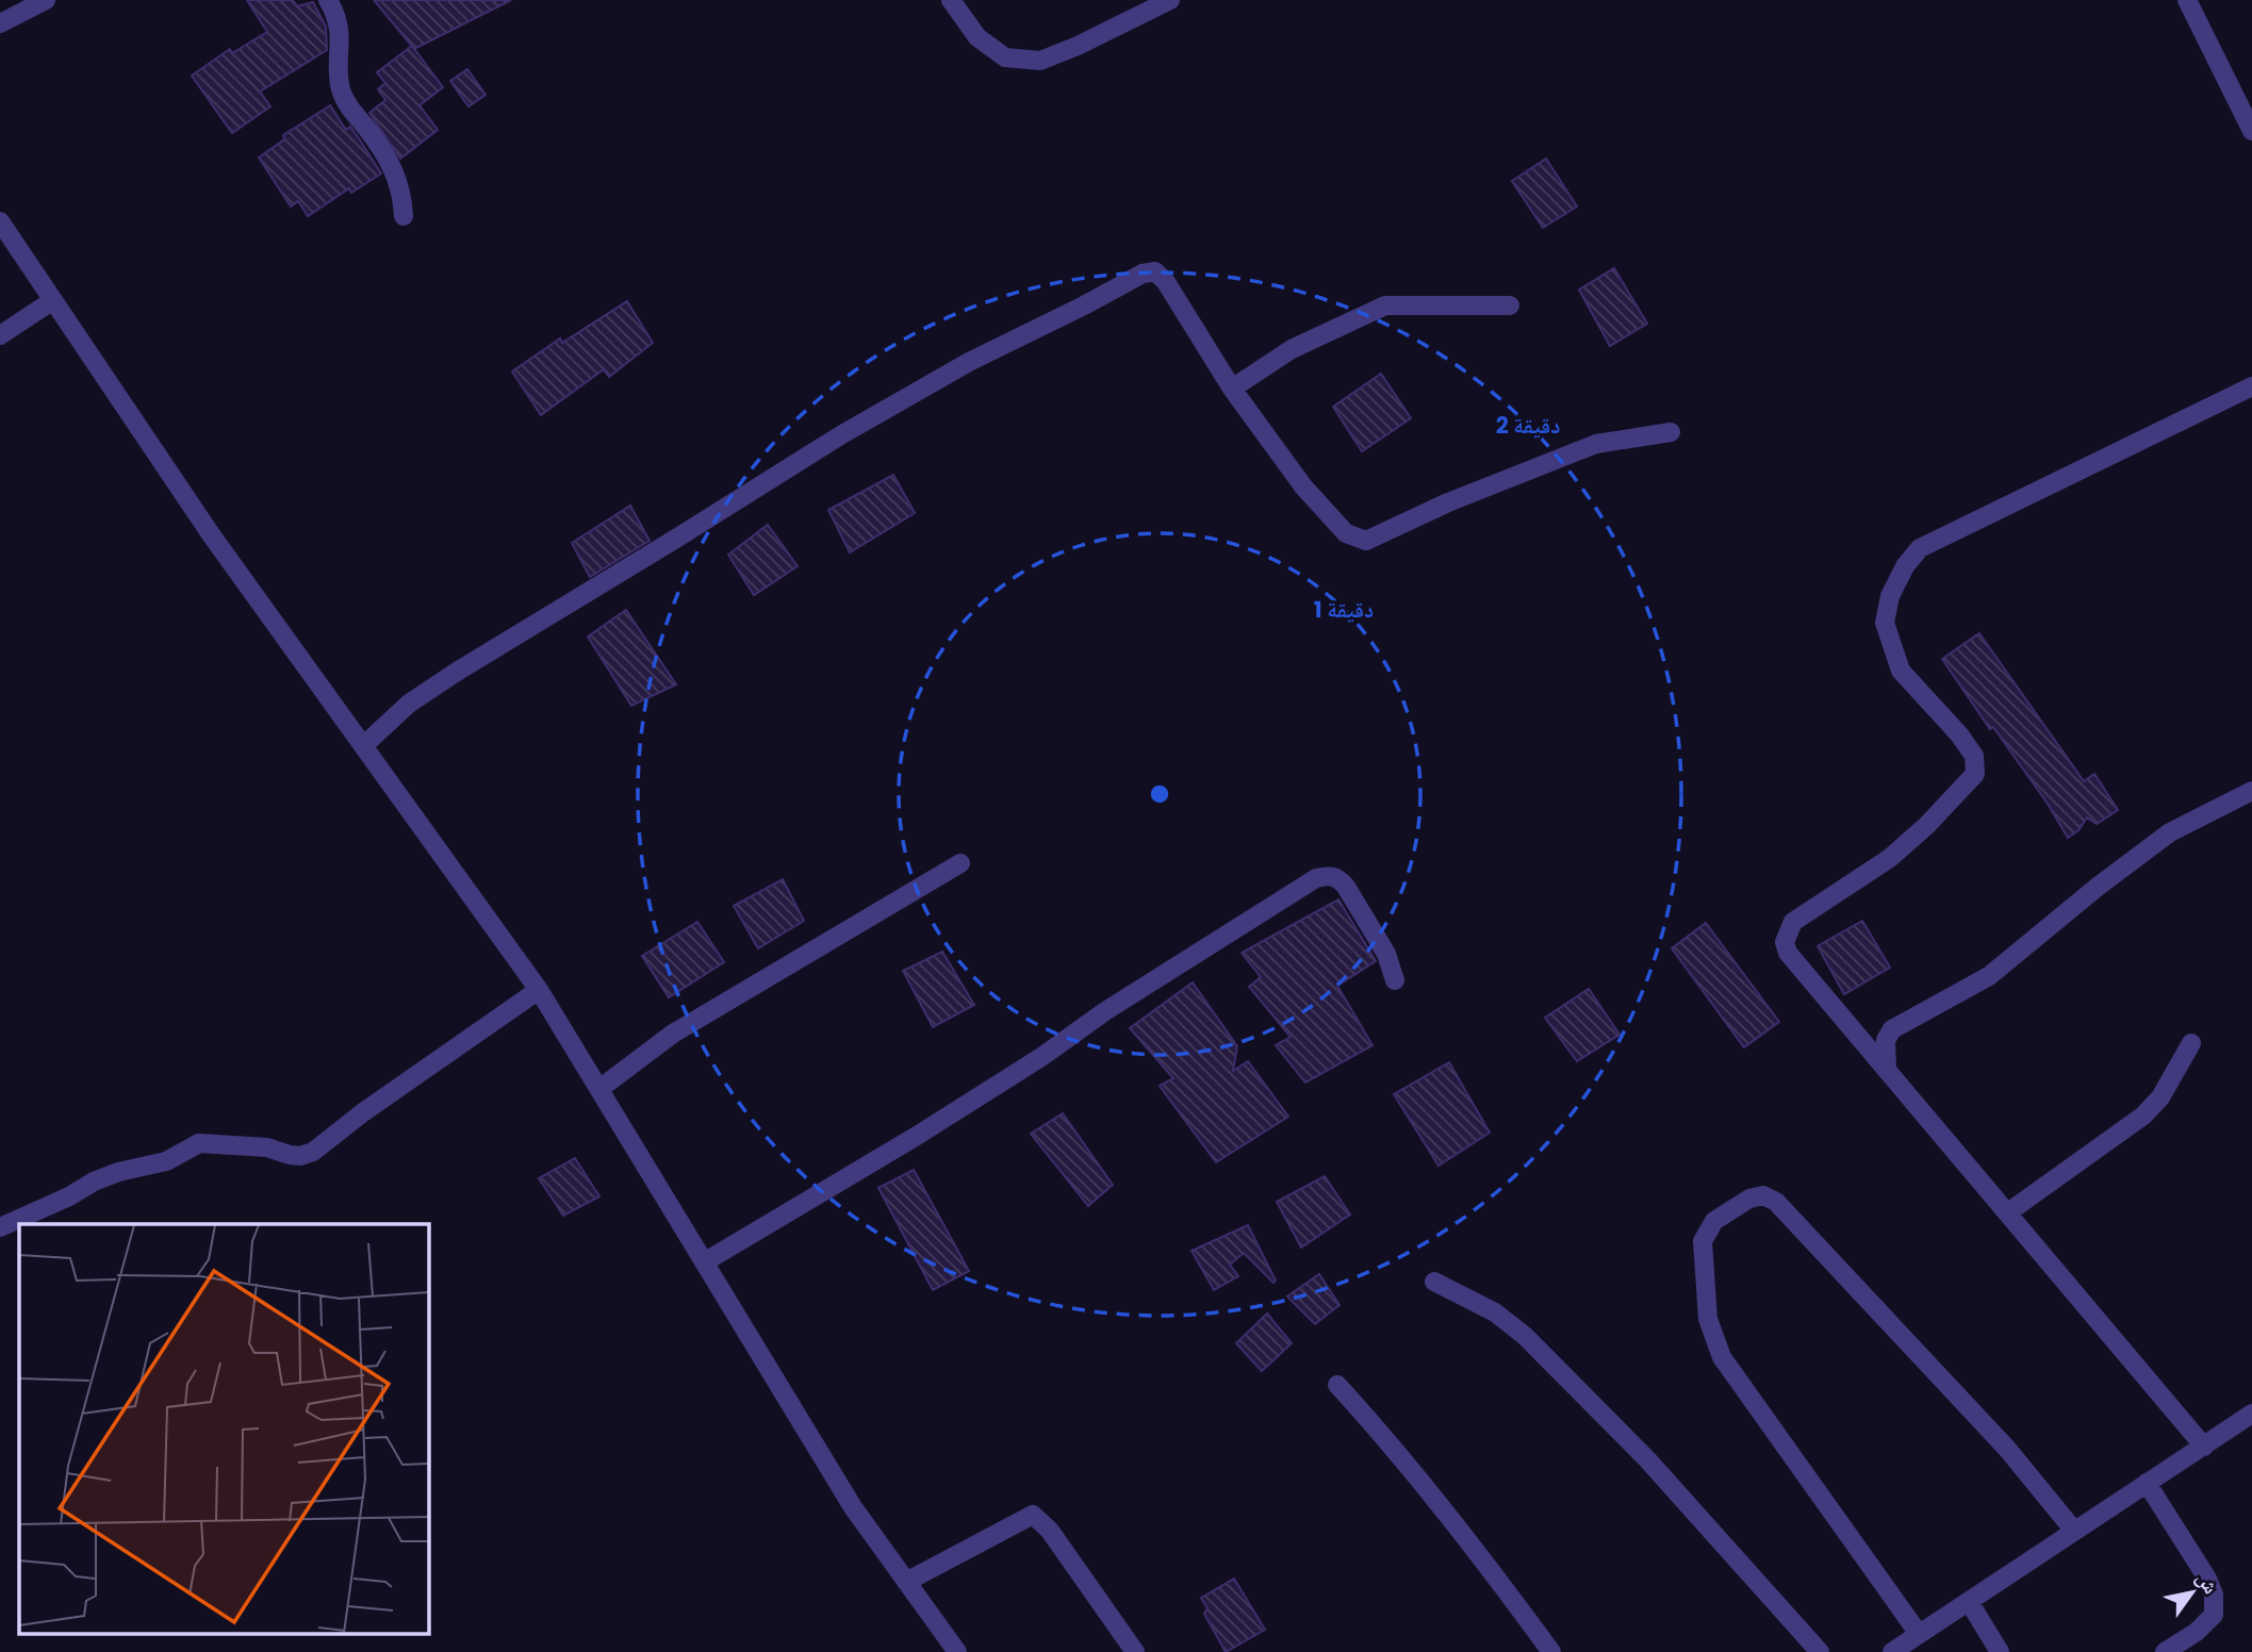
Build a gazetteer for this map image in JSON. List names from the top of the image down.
{
  "north": "top right",
  "rings": ["2 دقيقة", "1 دقيقة"]
}
